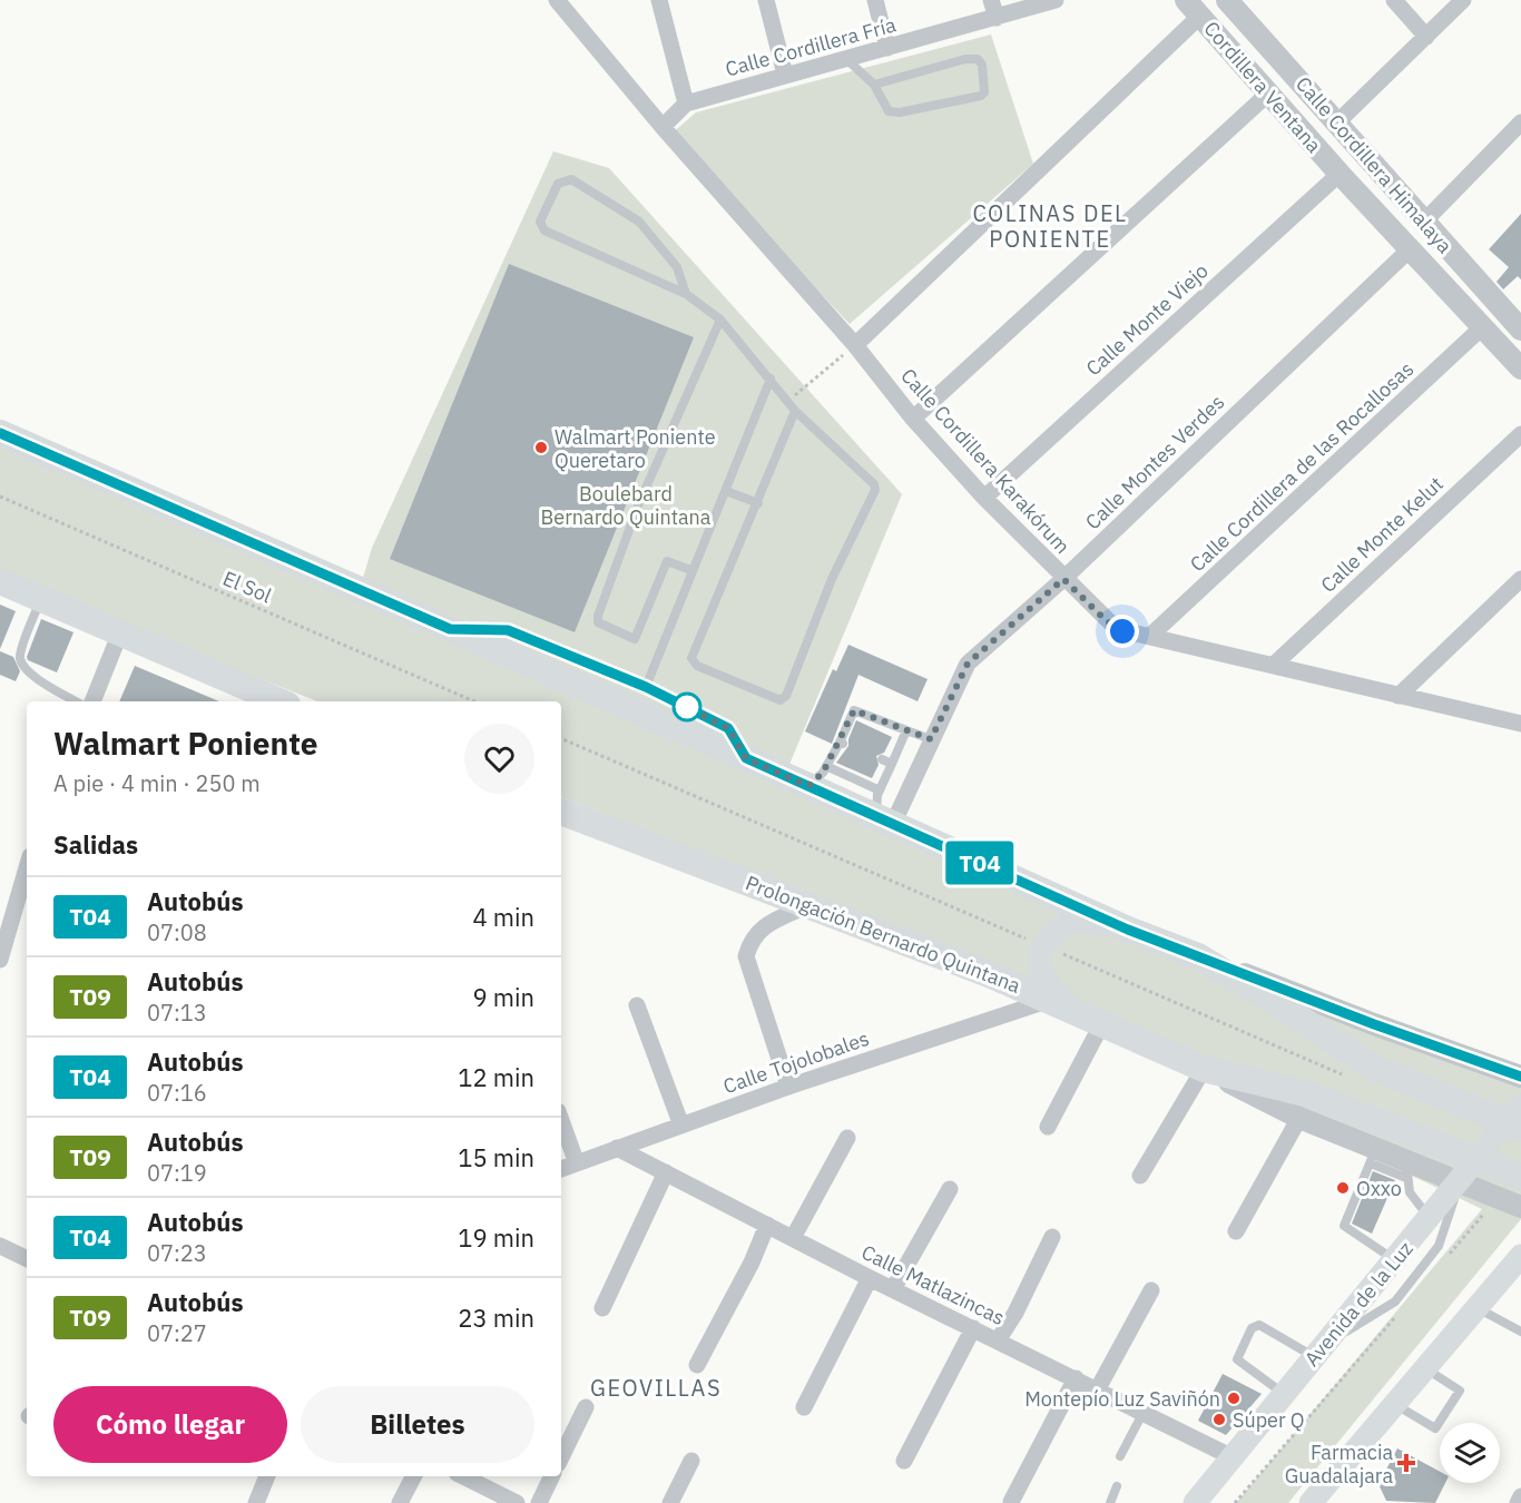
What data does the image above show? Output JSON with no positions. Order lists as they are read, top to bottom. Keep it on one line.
{"streets":{"main road":["Prolongación Bernardo Quintana","Avenida de la Luz"],"street":["Calle Cordillera Fría","Cordillera Ventana","Calle Cordillera Himalaya","Calle Monte Viejo","Calle Cordillera Karakórum","Calle Montes Verdes","Calle Cordillera de las Rocallosas","Calle Monte Kelut","Calle Tojolobales","Calle Matlazincas"],"path":["El Sol"]},"crossings":[["Cordillera Ventana","Calle Cordillera Himalaya"],["Cordillera Ventana","Calle Monte Viejo"],["Calle Cordillera Himalaya","Calle Monte Viejo"],["Calle Cordillera Himalaya","Calle Montes Verdes"],["Calle Cordillera Himalaya","Calle Cordillera de las Rocallosas"],["Calle Monte Viejo","Calle Cordillera Karakórum"],["Calle Cordillera Karakórum","Calle Montes Verdes"],["Calle Cordillera Karakórum","Calle Cordillera de las Rocallosas"],["Calle Cordillera Karakórum","Calle Monte Kelut"],["Prolongación Bernardo Quintana","Calle Tojolobales"],["Prolongación Bernardo Quintana","Avenida de la Luz"],["Calle Tojolobales","Calle Matlazincas"],["Calle Matlazincas","Avenida de la Luz"]],"districts":["COLINAS DEL PONIENTE","GEOVILLAS"],"parks":["Boulebard Bernardo Quintana"],"places":{"other":["Walmart Poniente Queretaro","Oxxo","Montepío Luz Saviñón","Súper Q"],"health":["Farmacia Guadalajara"]},"lines":["bus line T04"],"page":{"on_map":"T04","heading":[["Walmart Poniente","A pie · 4 min · 250 m"],"Salidas"],"list":[{"mark":"T04","name":"Autobús","note":"07:08","value":"4 min"},{"mark":"T09","name":"Autobús","note":"07:13","value":"9 min"},{"mark":"T04","name":"Autobús","note":"07:16","value":"12 min"},{"mark":"T09","name":"Autobús","note":"07:19","value":"15 min"},{"mark":"T04","name":"Autobús","note":"07:23","value":"19 min"},{"mark":"T09","name":"Autobús","note":"07:27","value":"23 min"}],"buttons":["Cómo llegar","Billetes"]}}
